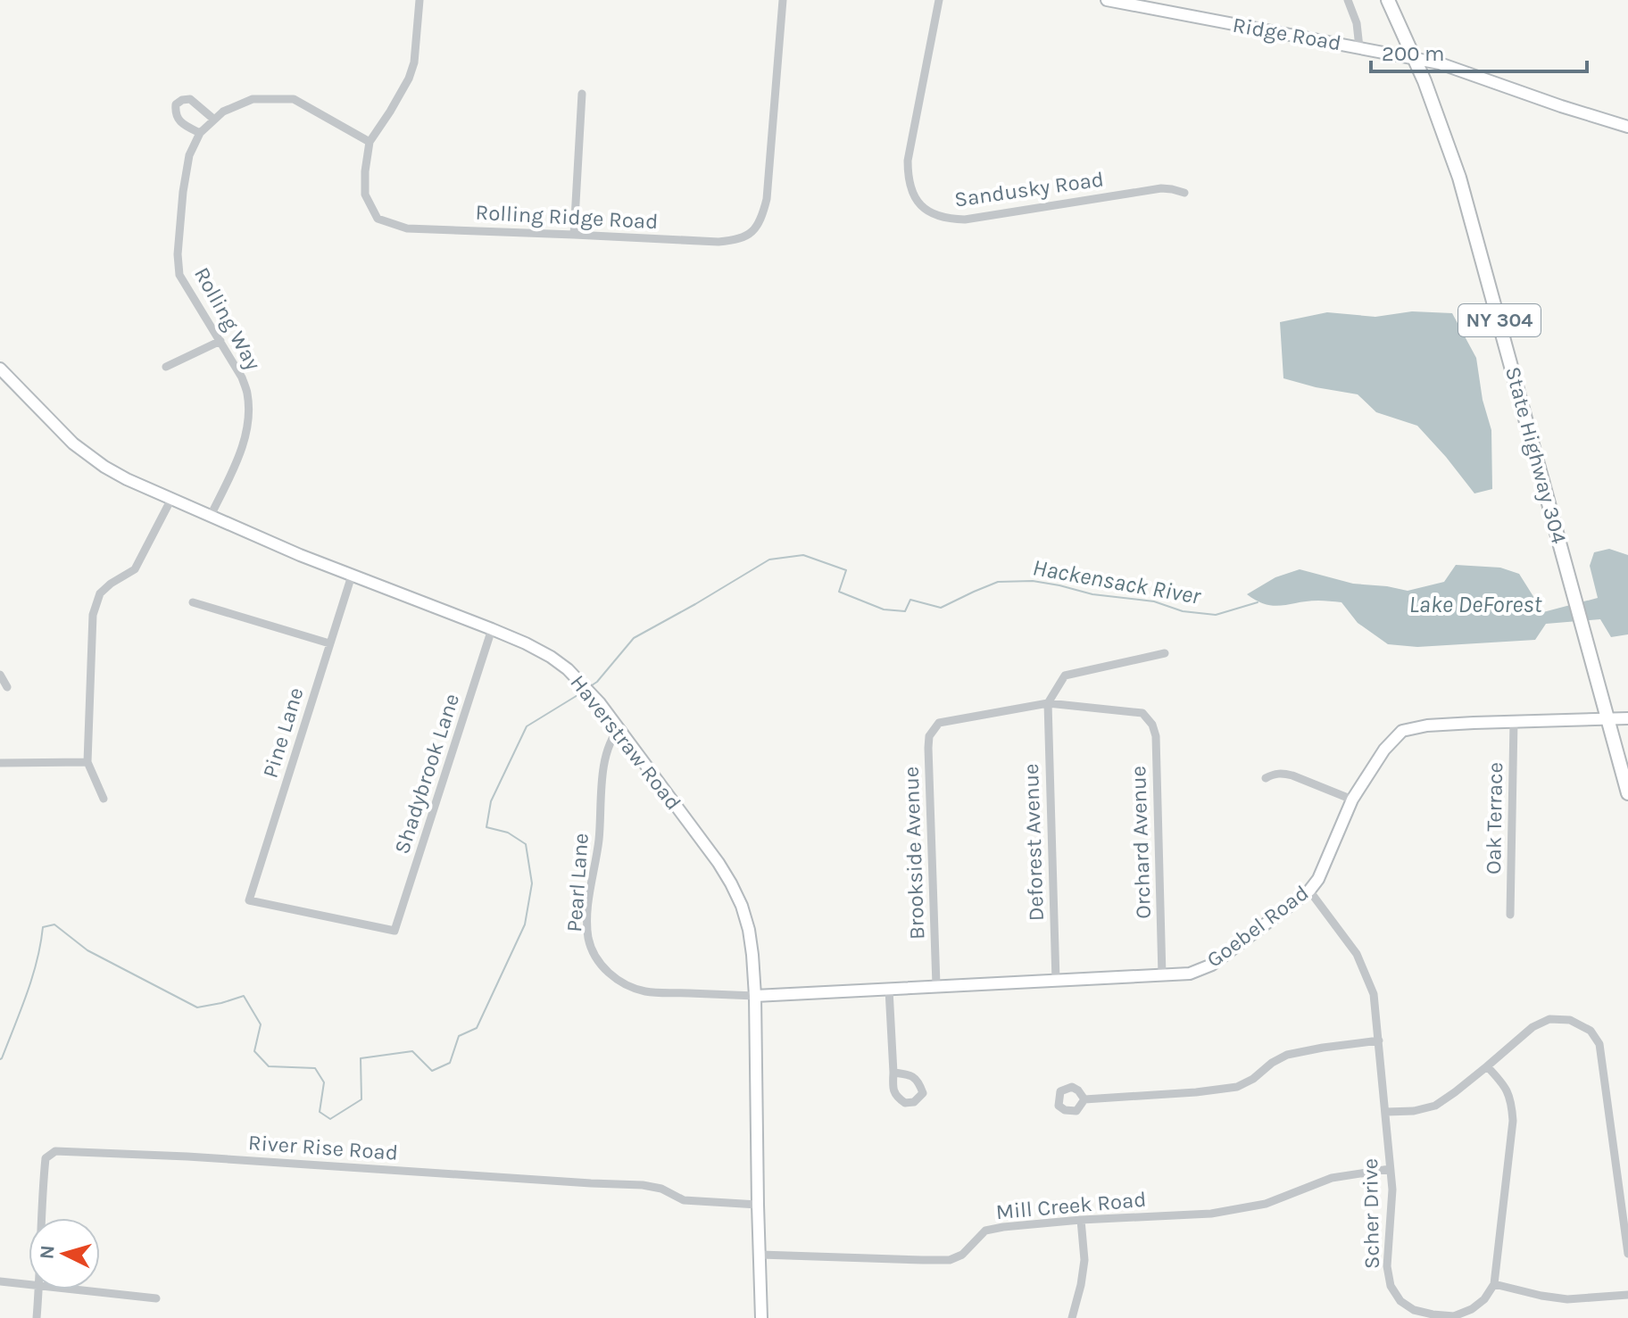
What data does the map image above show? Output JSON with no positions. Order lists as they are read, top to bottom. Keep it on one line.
{"streets":{"main road":["NY 304","State Highway 304"],"street":["Ridge Road","Sandusky Road","Rolling Ridge Road","Rolling Way","Pine Lane","Haverstraw Road","Shadybrook Lane","Oak Terrace","Deforest Avenue","Orchard Avenue","Brookside Avenue","Pearl Lane","Goebel Road","River Rise Road","Mill Creek Road","Scher Drive"]},"crossings":[["Ridge Road","State Highway 304"],["Rolling Ridge Road","Rolling Way"],["Rolling Way","Haverstraw Road"],["State Highway 304","Goebel Road"],["Pine Lane","Haverstraw Road"],["Pine Lane","Shadybrook Lane"],["Haverstraw Road","Shadybrook Lane"],["Haverstraw Road","Pearl Lane"],["Haverstraw Road","Goebel Road"],["Haverstraw Road","River Rise Road"],["Haverstraw Road","Mill Creek Road"],["Oak Terrace","Goebel Road"],["Deforest Avenue","Orchard Avenue"],["Deforest Avenue","Brookside Avenue"],["Deforest Avenue","Goebel Road"],["Orchard Avenue","Brookside Avenue"],["Orchard Avenue","Goebel Road"],["Brookside Avenue","Goebel Road"],["Pearl Lane","Goebel Road"],["Goebel Road","Scher Drive"],["Mill Creek Road","Scher Drive"]],"water":["Hackensack River","Lake DeForest"],"scale_bar":"200 m","north":"left"}
